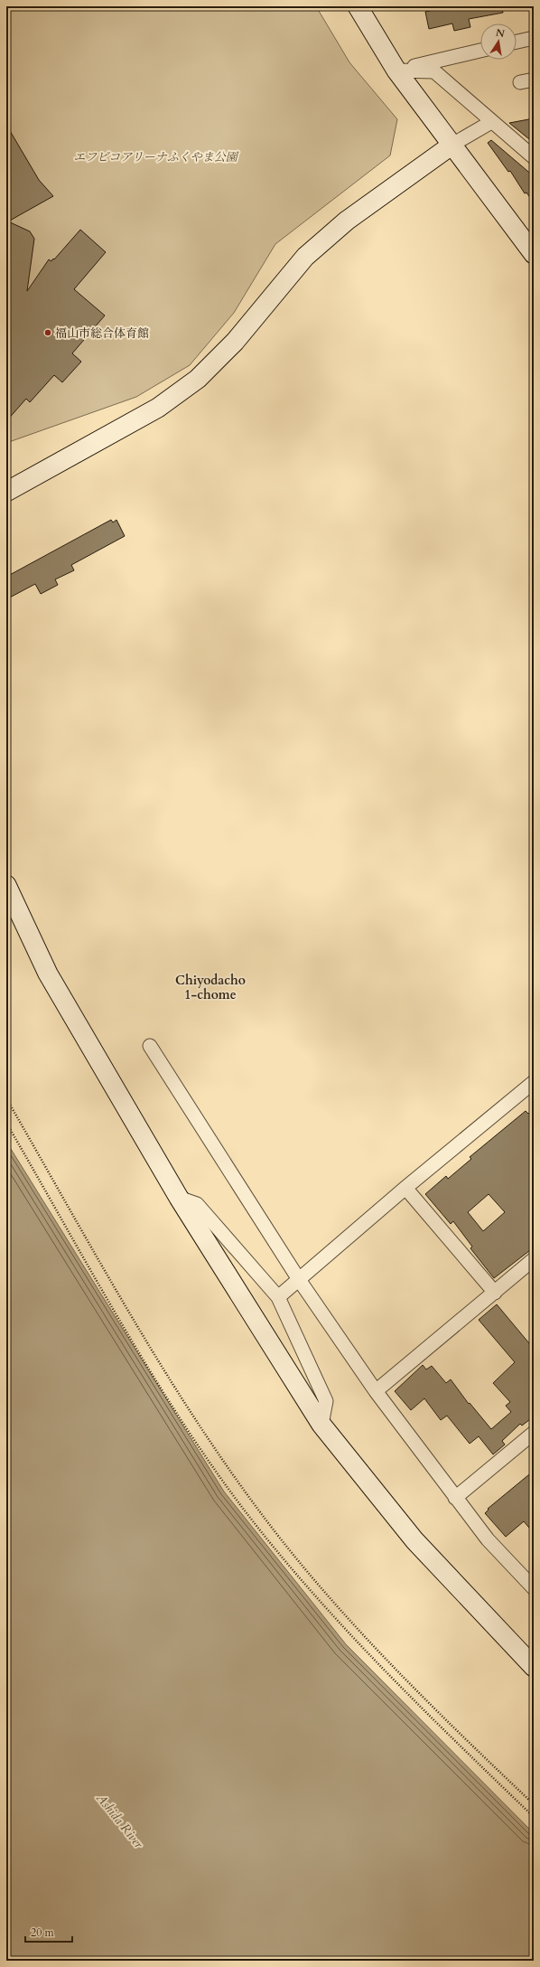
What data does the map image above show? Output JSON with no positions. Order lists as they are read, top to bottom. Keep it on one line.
{"districts":["Chiyodacho 1-chome"],"water":["Ashida River"],"parks":["エフピコアリーナふくやま公園"],"places":["福山市総合体育館"],"scale_bar":"20 m","north":"top"}
